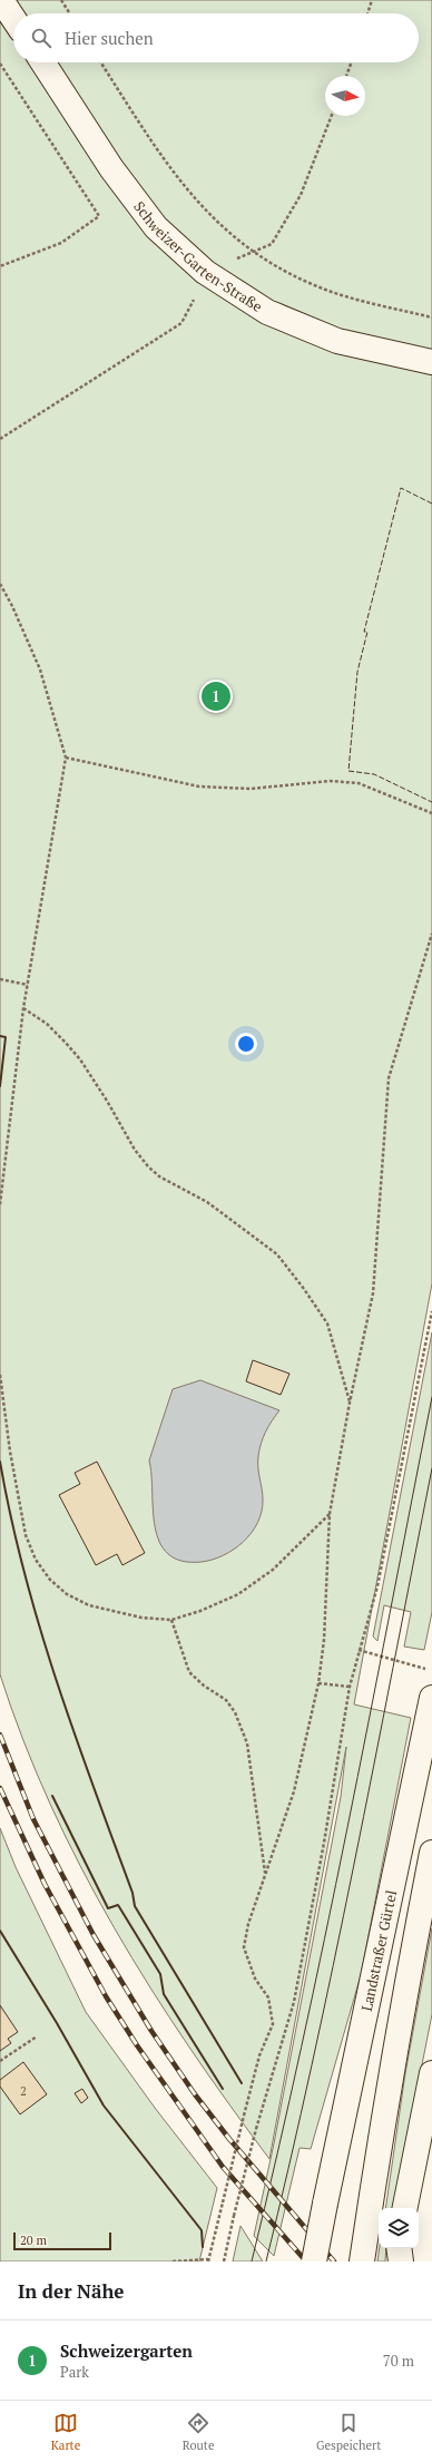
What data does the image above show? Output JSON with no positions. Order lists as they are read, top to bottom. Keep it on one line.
{"streets":{"main road":["Schweizer-Garten-Straße","Landstraßer Gürtel"]},"house_numbers":["2"],"scale_bar":"20 m","north":"right","page":{"search":"Hier suchen","pins":"1","scale":"20 m","heading":"In der Nähe","list":[{"mark":"1","name":"Schweizergarten","note":"Park","value":"70 m"}],"nav":["Karte","Route","Gespeichert"]}}
